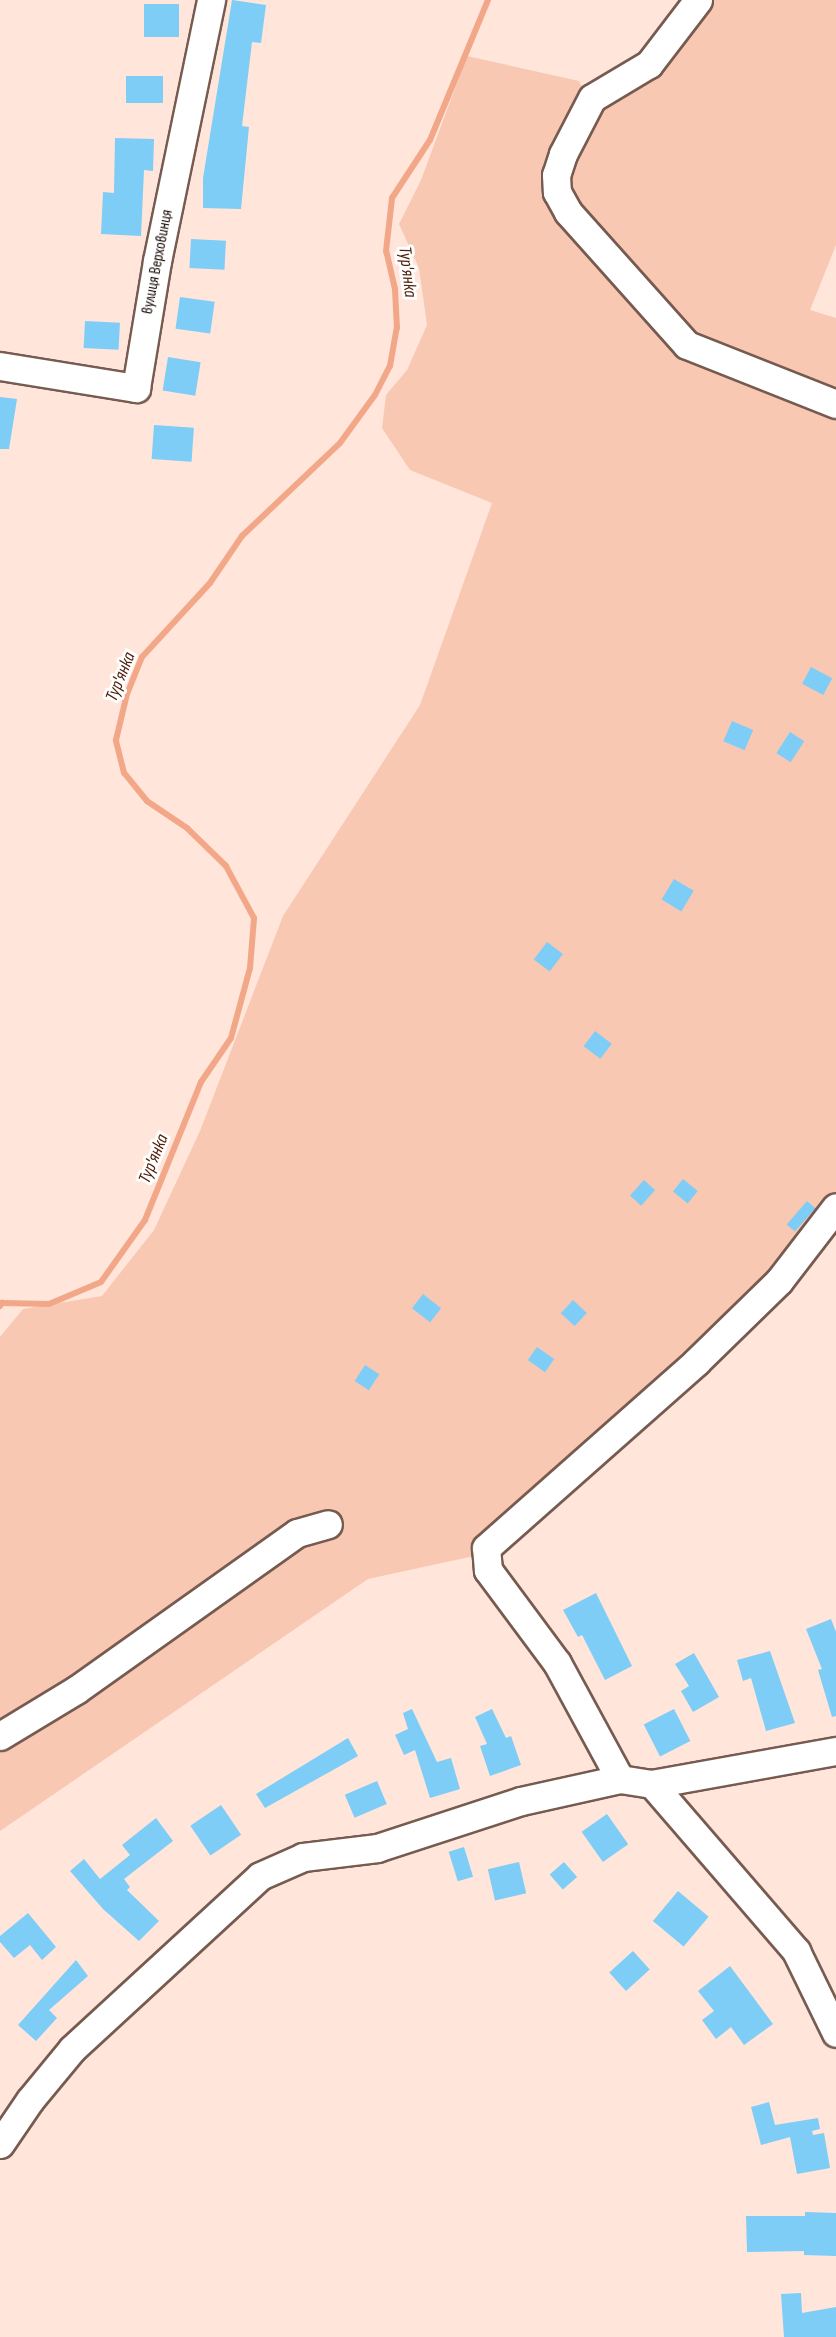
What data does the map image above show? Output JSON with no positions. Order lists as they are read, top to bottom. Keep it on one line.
{"streets":{"street":["вулиця Верховинця"]},"water":["Тур'янка"]}
